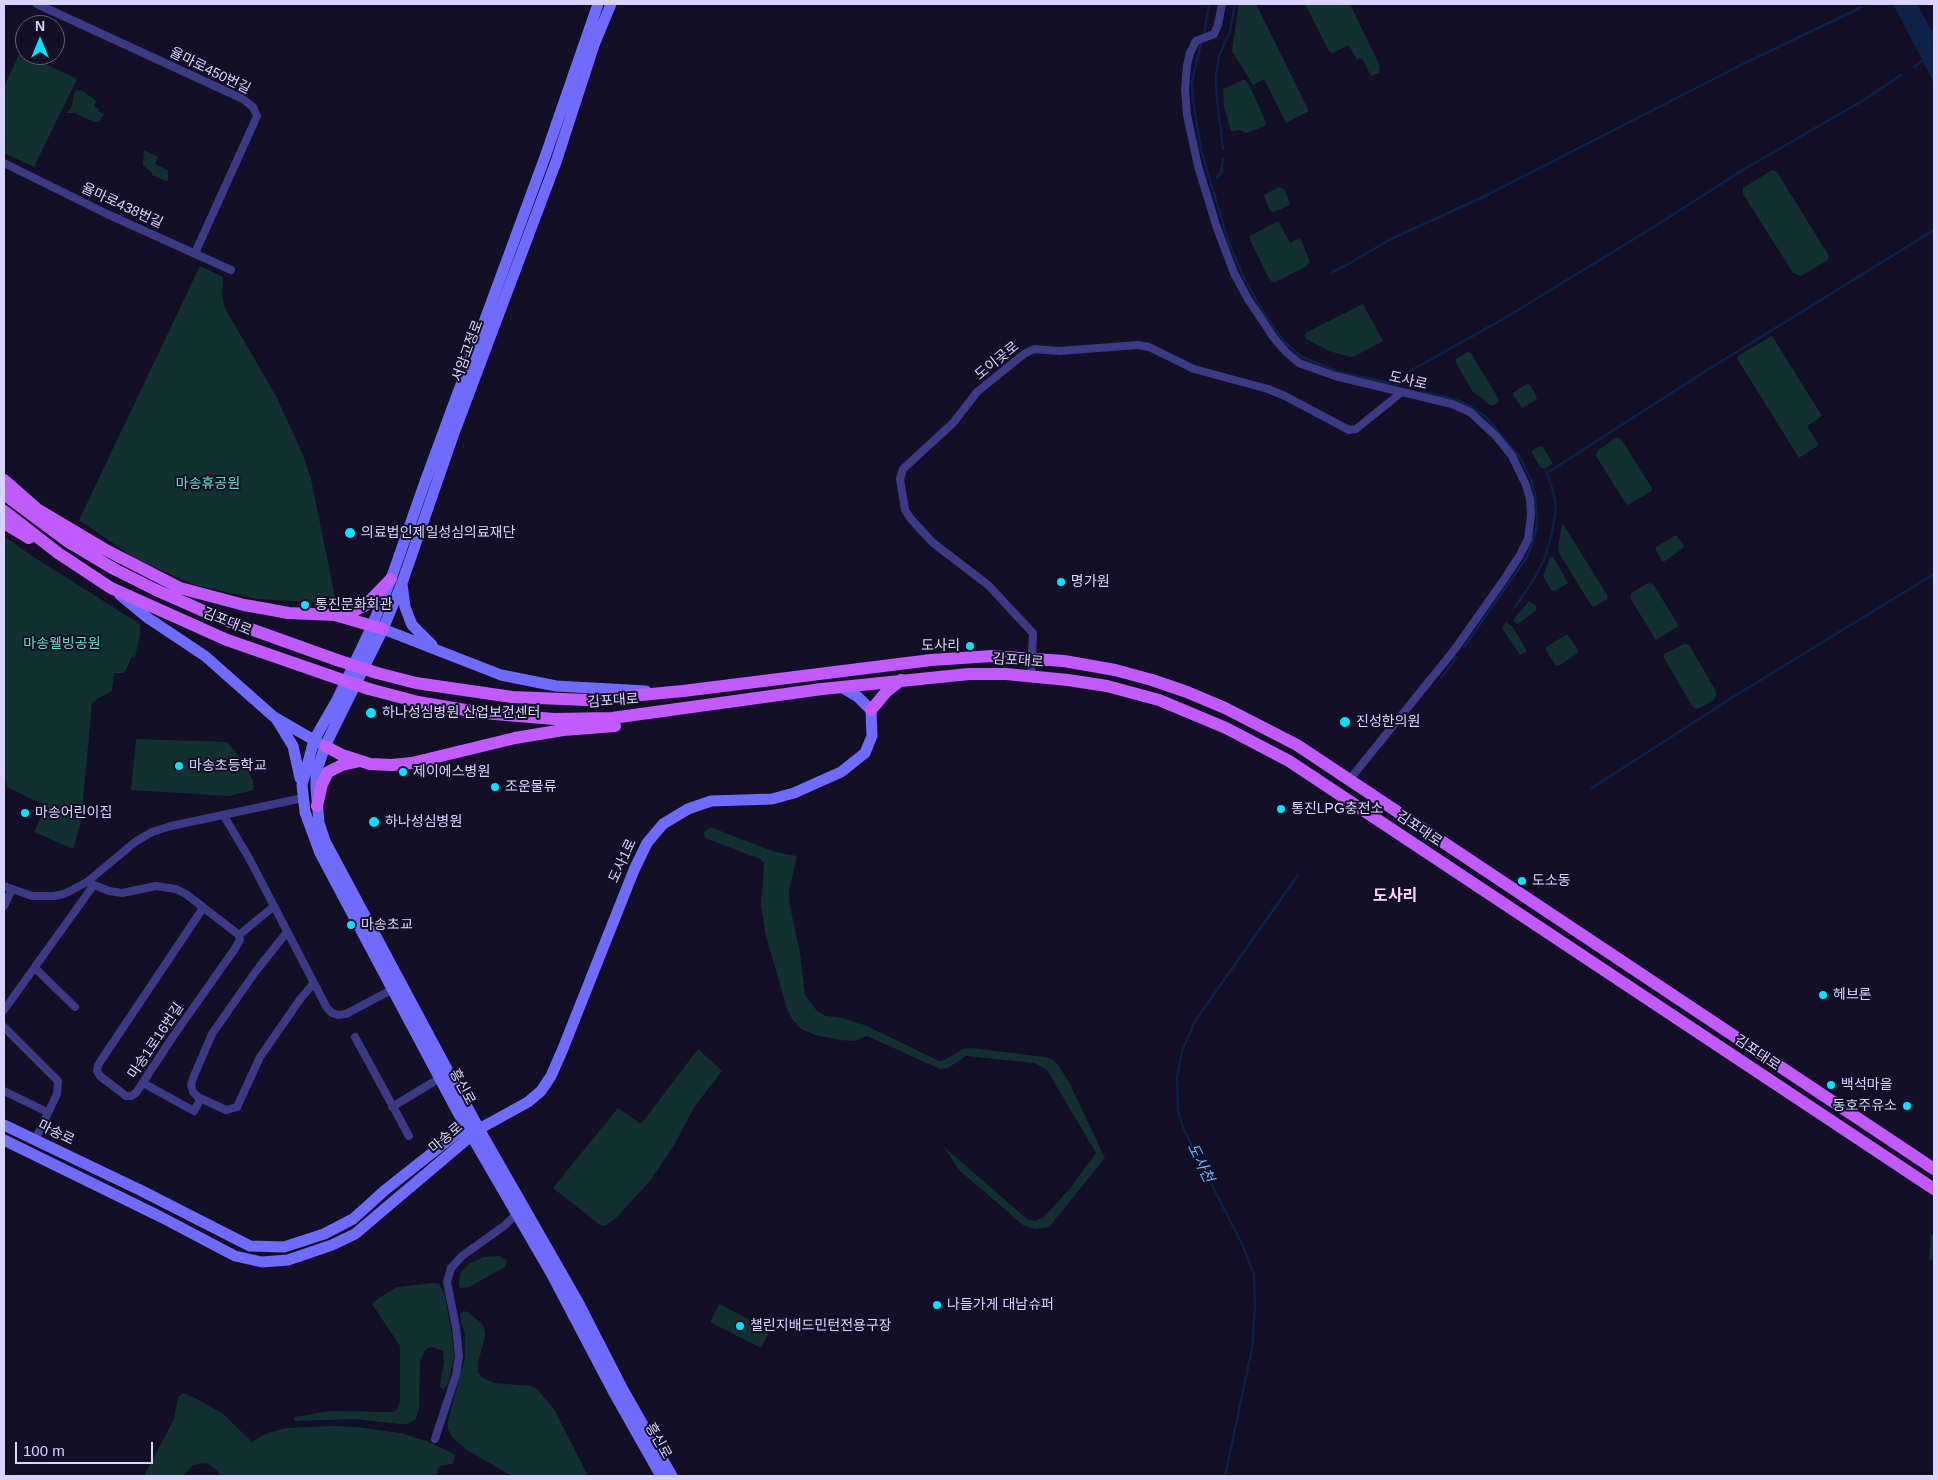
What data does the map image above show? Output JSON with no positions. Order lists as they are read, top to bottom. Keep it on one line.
{"streets":{"main road":["서암고정로","김포대로","도사1로","흥신로","마송로"],"street":["율마로450번길","율마로438번길","도이곶로","도사로","마송1로16번길"]},"crossings":[["율마로450번길","율마로438번길"],["서암고정로","흥신로"],["도이곶로","도사로"],["도이곶로","김포대로"],["도사로","김포대로"],["도사1로","흥신로"],["도사1로","마송로"],["흥신로","마송로"]],"districts":["도사리"],"water":["도사천"],"parks":["마송휴공원","마송웰빙공원"],"places":["의료법인제일성심의료재단","명가원","통진문화회관","도사리","하나성심병원 산업보건센터","진성한의원","마송초등학교","제이에스병원","조운물류","통진LPG충전소","마송어린이집","하나성심병원","도소동","마송초교","헤브론","백석마을","동호주유소","나들가게 대남슈퍼","챌린지배드민턴전용구장"],"scale_bar":"100 m","north":"top"}
